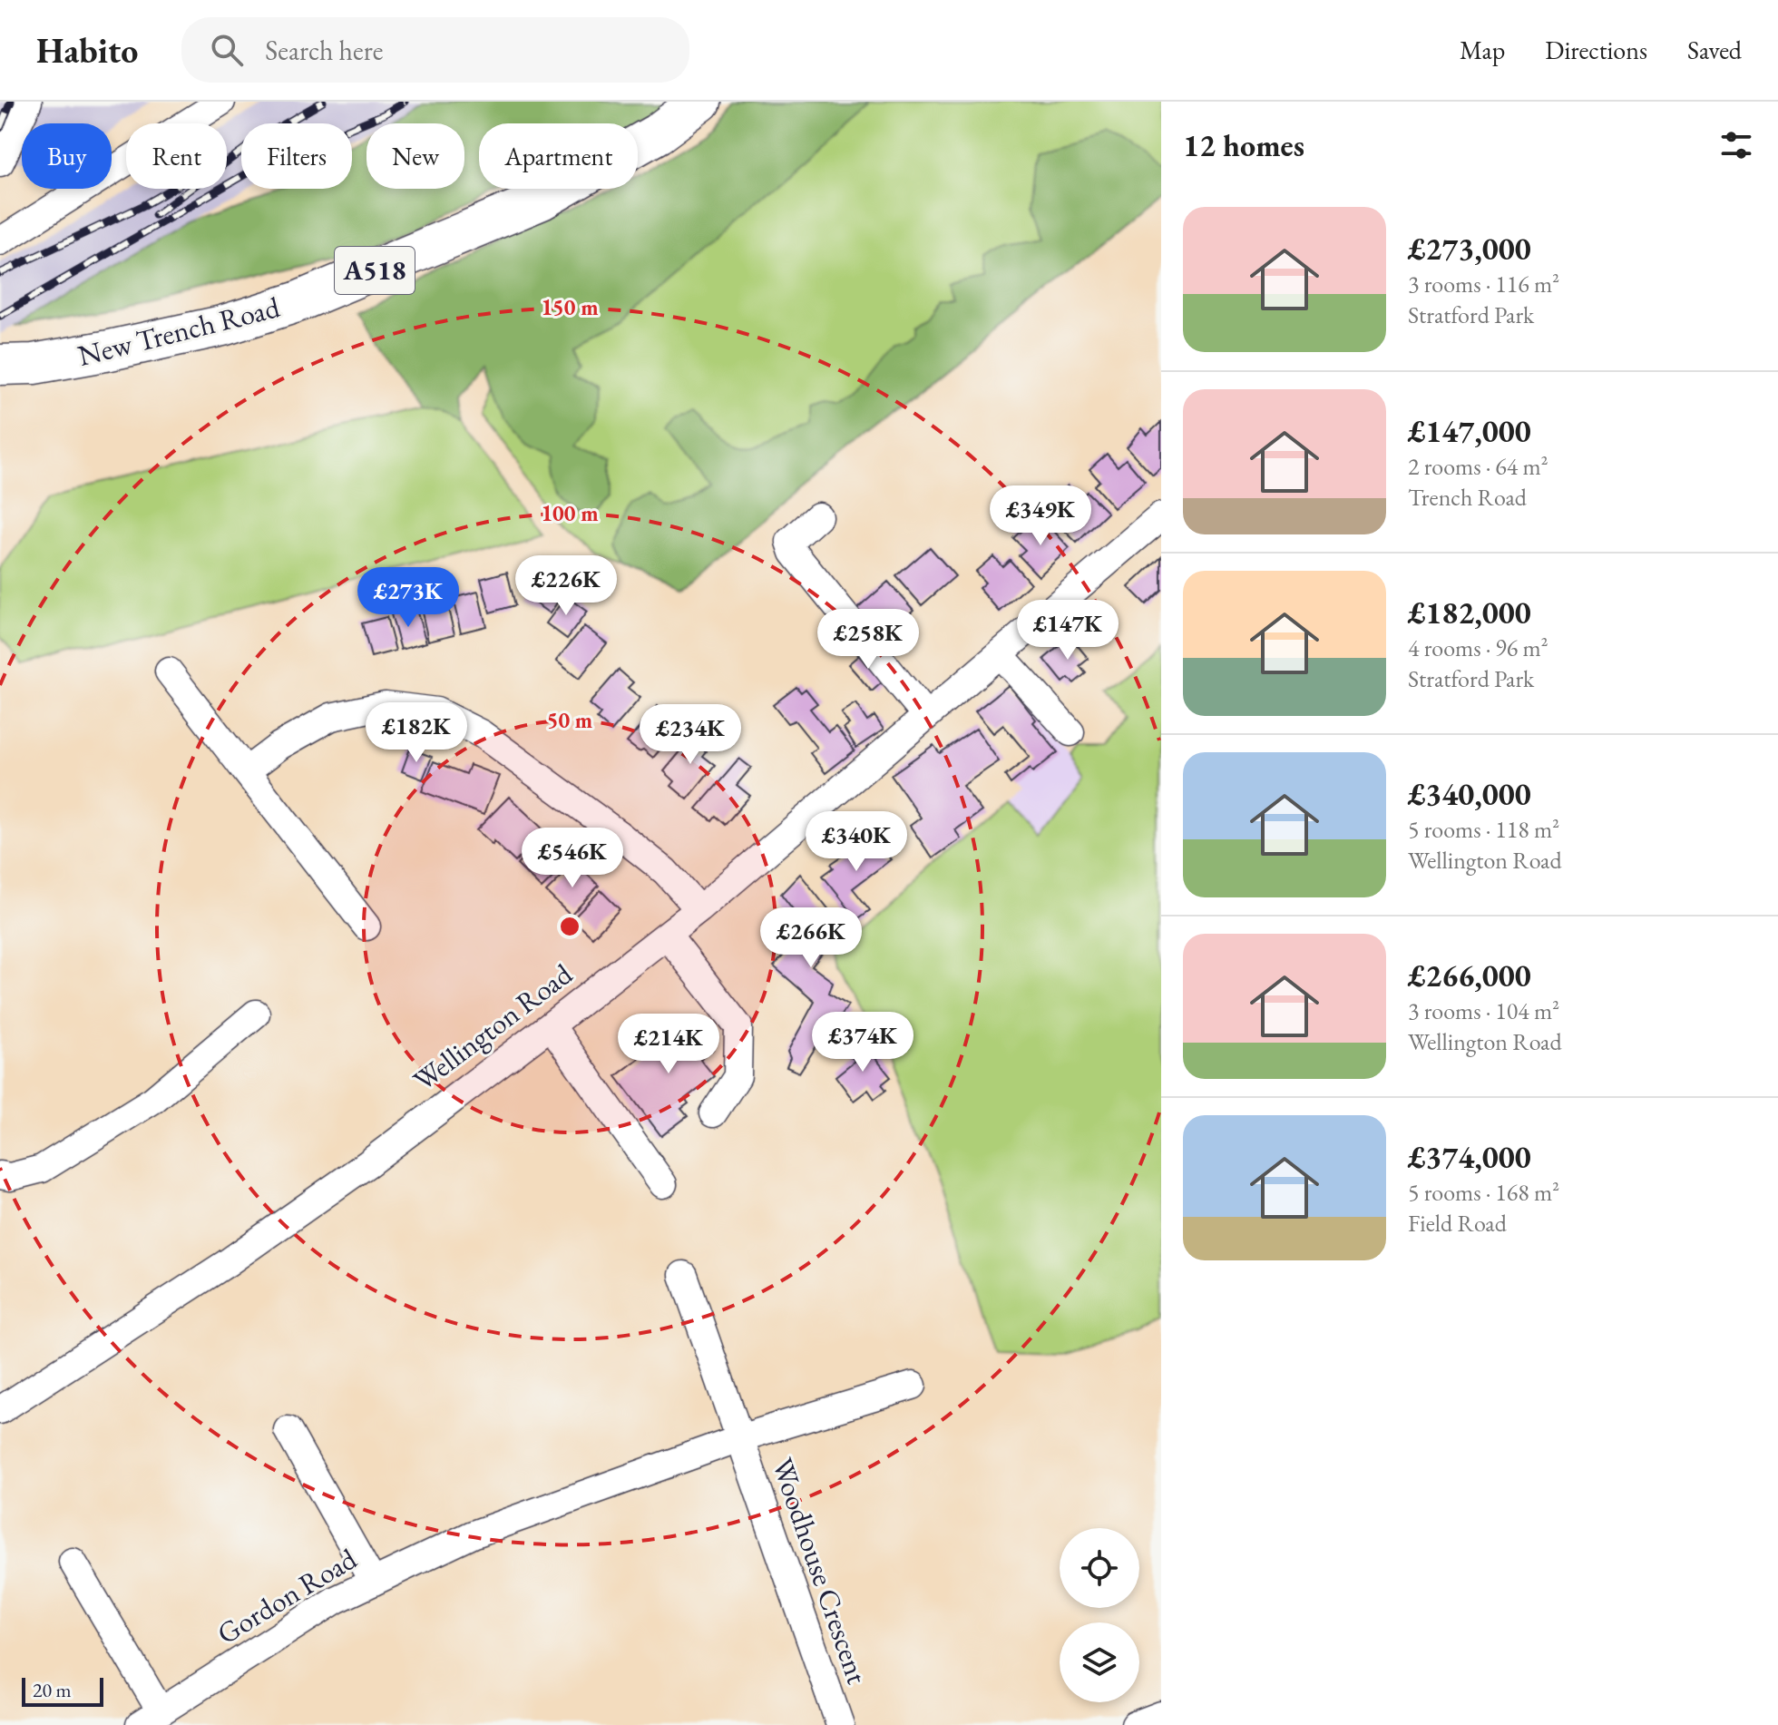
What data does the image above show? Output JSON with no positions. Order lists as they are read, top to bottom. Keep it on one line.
{"streets":{"highway":["A518","New Trench Road"],"street":["Wellington Road","Woodhouse Crescent","Gordon Road"]},"crossings":[["Woodhouse Crescent","Gordon Road"]],"scale_bar":"20 m","page":{"header":"Habito","search":"Search here","nav":["Map","Directions","Saved"],"heading":"12 homes","chip":["Buy","Rent","Filters","New","Apartment"],"list":[{"name":"£273,000","note":"3 rooms · 116 m² · Stratford Park"},{"name":"£147,000","note":"2 rooms · 64 m² · Trench Road"},{"name":"£182,000","note":"4 rooms · 96 m² · Stratford Park"},{"name":"£340,000","note":"5 rooms · 118 m² · Wellington Road"},{"name":"£266,000","note":"3 rooms · 104 m² · Wellington Road"},{"name":"£374,000","note":"5 rooms · 168 m² · Field Road"}],"price":["£349K","£226K","£273K","£147K","£258K","£182K","£234K","£340K","£546K","£266K","£374K","£214K"],"scale":"20 m"},"rings":["150 m","100 m","50 m"]}
